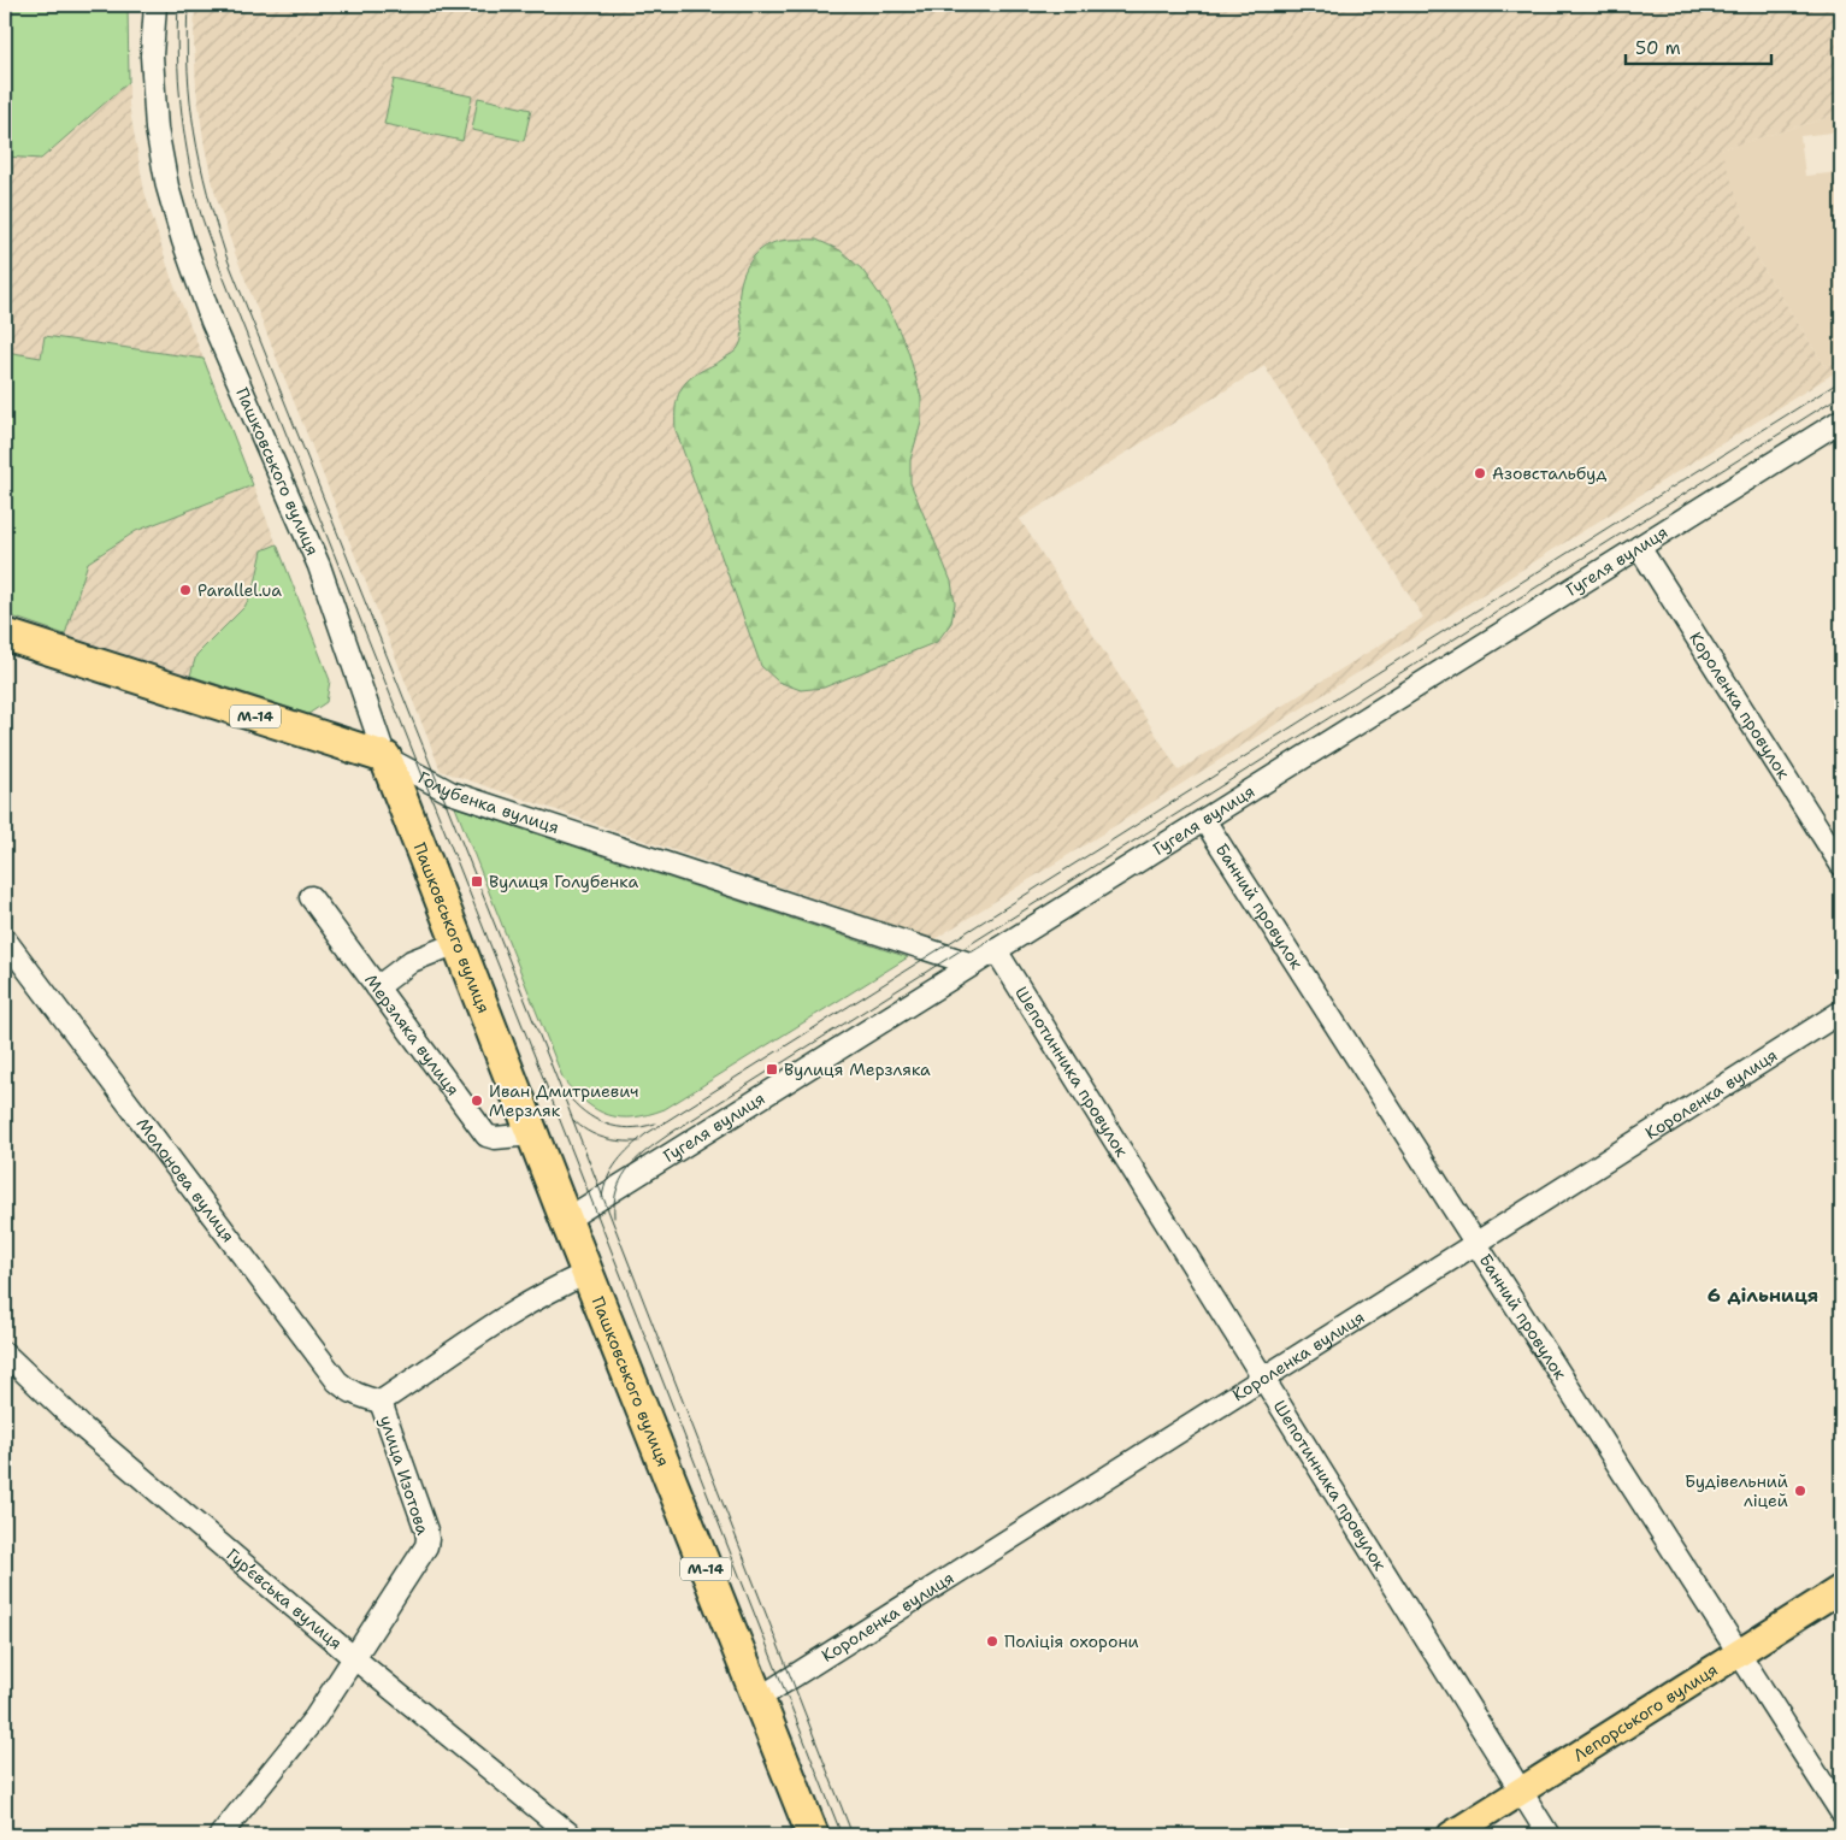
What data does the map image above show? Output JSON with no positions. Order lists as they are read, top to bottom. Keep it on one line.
{"streets":{"highway":["Пашковського вулиця","М-14","Голубенка вулиця"],"main road":["Лепорського вулиця"],"street":["Гугеля вулиця","Короленка провулок","Банний провулок","Мерзляка вулиця","Шепотинника провулок","Короленка вулиця","Молонова вулиця","улица Изотова","Гур’євська вулиця"]},"crossings":[["Пашковського вулиця","Гугеля вулиця"],["Пашковського вулиця","Голубенка вулиця"],["Пашковського вулиця","Мерзляка вулиця"],["Пашковського вулиця","Короленка вулиця"],["Пашковського вулиця","улица Изотова"],["Гугеля вулиця","Короленка провулок"],["Гугеля вулиця","Голубенка вулиця"],["Гугеля вулиця","Банний провулок"],["Гугеля вулиця","Шепотинника провулок"],["Банний провулок","Короленка вулиця"],["Банний провулок","Лепорського вулиця"],["Шепотинника провулок","Короленка вулиця"],["Шепотинника провулок","Лепорського вулиця"],["Молонова вулиця","улица Изотова"],["улица Изотова","Гур’євська вулиця"]],"districts":["6 дільниця"],"places":{"other":["Азовстальбуд","Parallel.ua","Иван Дмитриевич Мерзляк","Будівельний ліцей","Поліція охорони"],"transit":["Вулиця Голубенка","Вулиця Мерзляка"]},"scale_bar":"50 m"}
